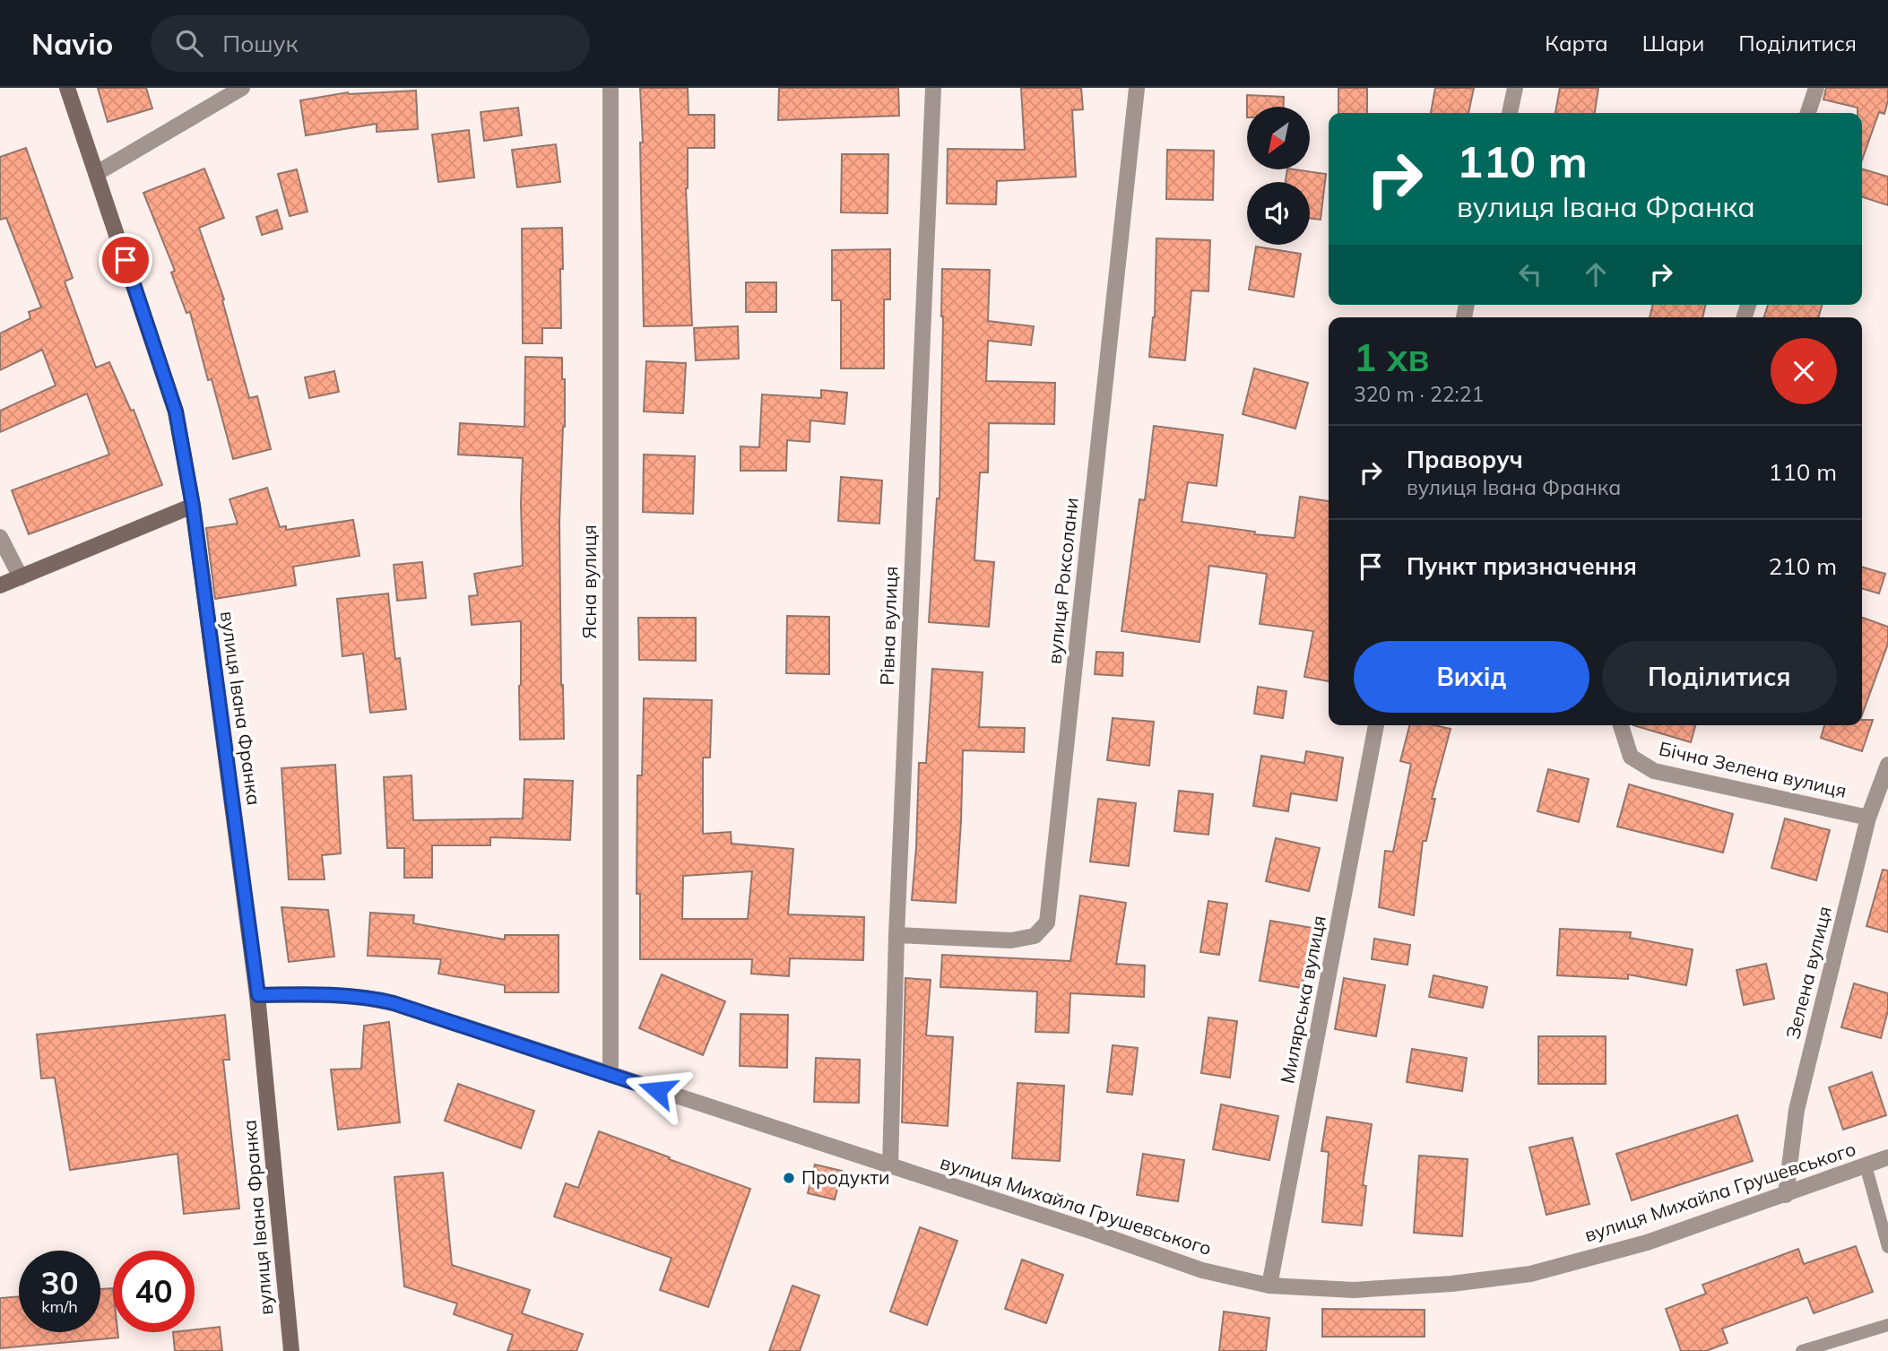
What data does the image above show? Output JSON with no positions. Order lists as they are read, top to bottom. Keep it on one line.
{"streets":{"main road":["вулиця Івана Франка"],"street":["вулиця Роксолани","Ясна вулиця","Рівна вулиця","Бічна Зелена вулиця","Зелена вулиця","Милярська вулиця","вулиця Михайла Грушевського"]},"crossings":[["вулиця Роксолани","Рівна вулиця"],["Ясна вулиця","вулиця Михайла Грушевського"],["Рівна вулиця","вулиця Михайла Грушевського"],["вулиця Івана Франка","вулиця Михайла Грушевського"],["Бічна Зелена вулиця","Зелена вулиця"],["Зелена вулиця","вулиця Михайла Грушевського"],["Милярська вулиця","вулиця Михайла Грушевського"]],"places":["Продукти"],"north":"bottom left","page":{"header":"Navio","search":"Пошук","nav":["Карта","Шари","Поділитися"],"turn":["110 m","вулиця Івана Франка"],"heading":["1 хв","320 m · 22:21"],"list":[{"name":"Праворуч","note":"вулиця Івана Франка","value":"110 m"},{"name":"Пункт призначення","value":"210 m"}],"buttons":["Вихід","Поділитися"],"speed":"30 km/h","limit":"40"}}
